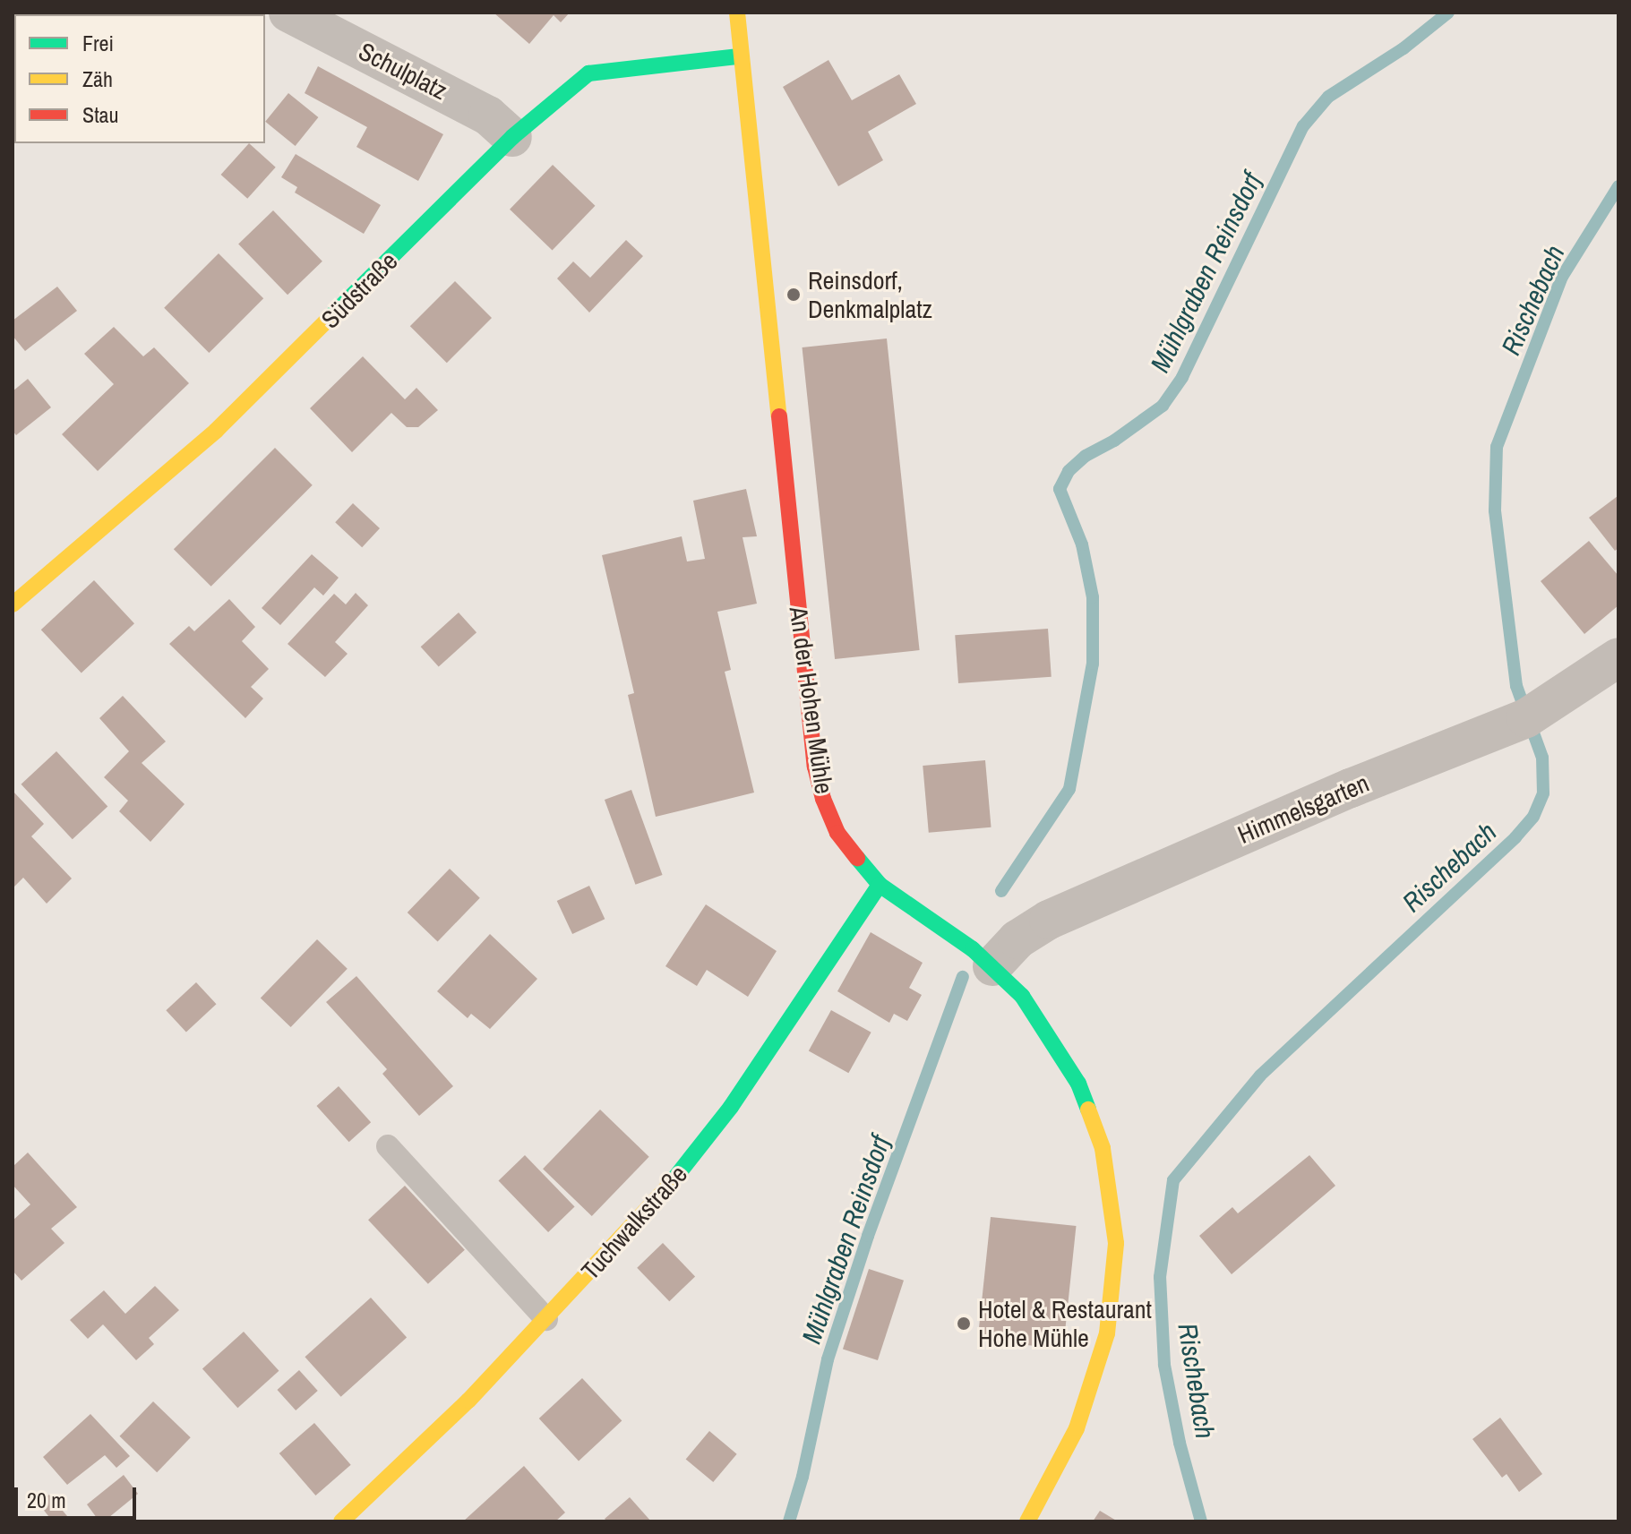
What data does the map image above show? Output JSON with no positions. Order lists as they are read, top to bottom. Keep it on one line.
{"streets":{"street":["Schulplatz","Südstraße","An der Hohen Mühle","Himmelsgarten","Tuchwalkstraße"]},"crossings":[["Schulplatz","Südstraße"],["Südstraße","An der Hohen Mühle"],["An der Hohen Mühle","Himmelsgarten"],["An der Hohen Mühle","Tuchwalkstraße"]],"water":["Mühlgraben Reinsdorf","Rischebach"],"places":["Reinsdorf, Denkmalplatz","Hotel & Restaurant Hohe Mühle"],"legend":["Frei","Zäh","Stau"],"scale_bar":"20 m"}
